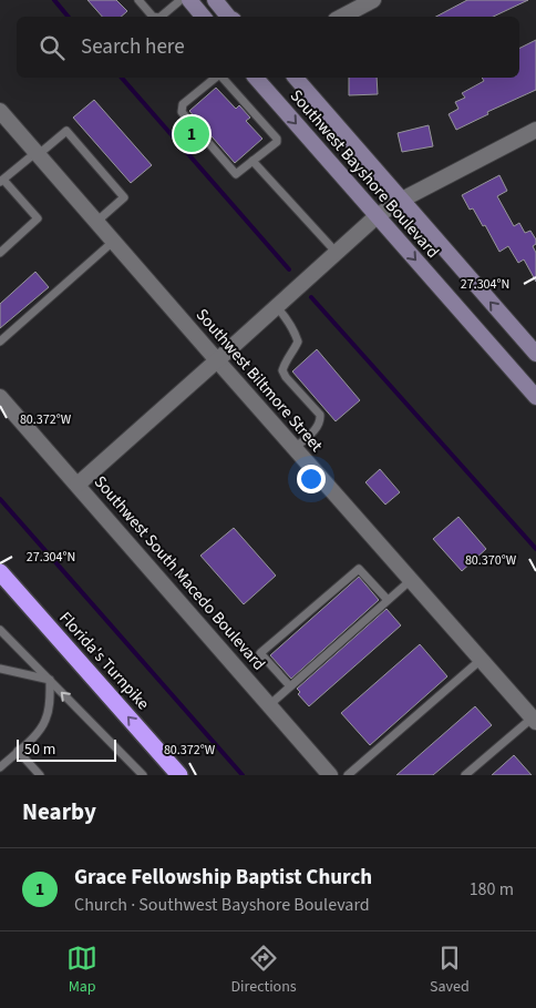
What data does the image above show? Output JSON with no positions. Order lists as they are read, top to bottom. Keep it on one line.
{"streets":{"highway":["Florida's Turnpike"],"main road":["Southwest Bayshore Boulevard"],"street":["Southwest Biltmore Street","Southwest South Macedo Boulevard"]},"one_way":["Florida's Turnpike"],"scale_bar":"50 m","page":{"search":"Search here","pins":"1","scale":"50 m","heading":"Nearby","list":[{"mark":"1","name":"Grace Fellowship Baptist Church","note":"Church · Southwest Bayshore Boulevard","value":"180 m"}],"nav":["Map","Directions","Saved"]},"coordinates":["27.304°N","80.372°W","80.370°W"]}
